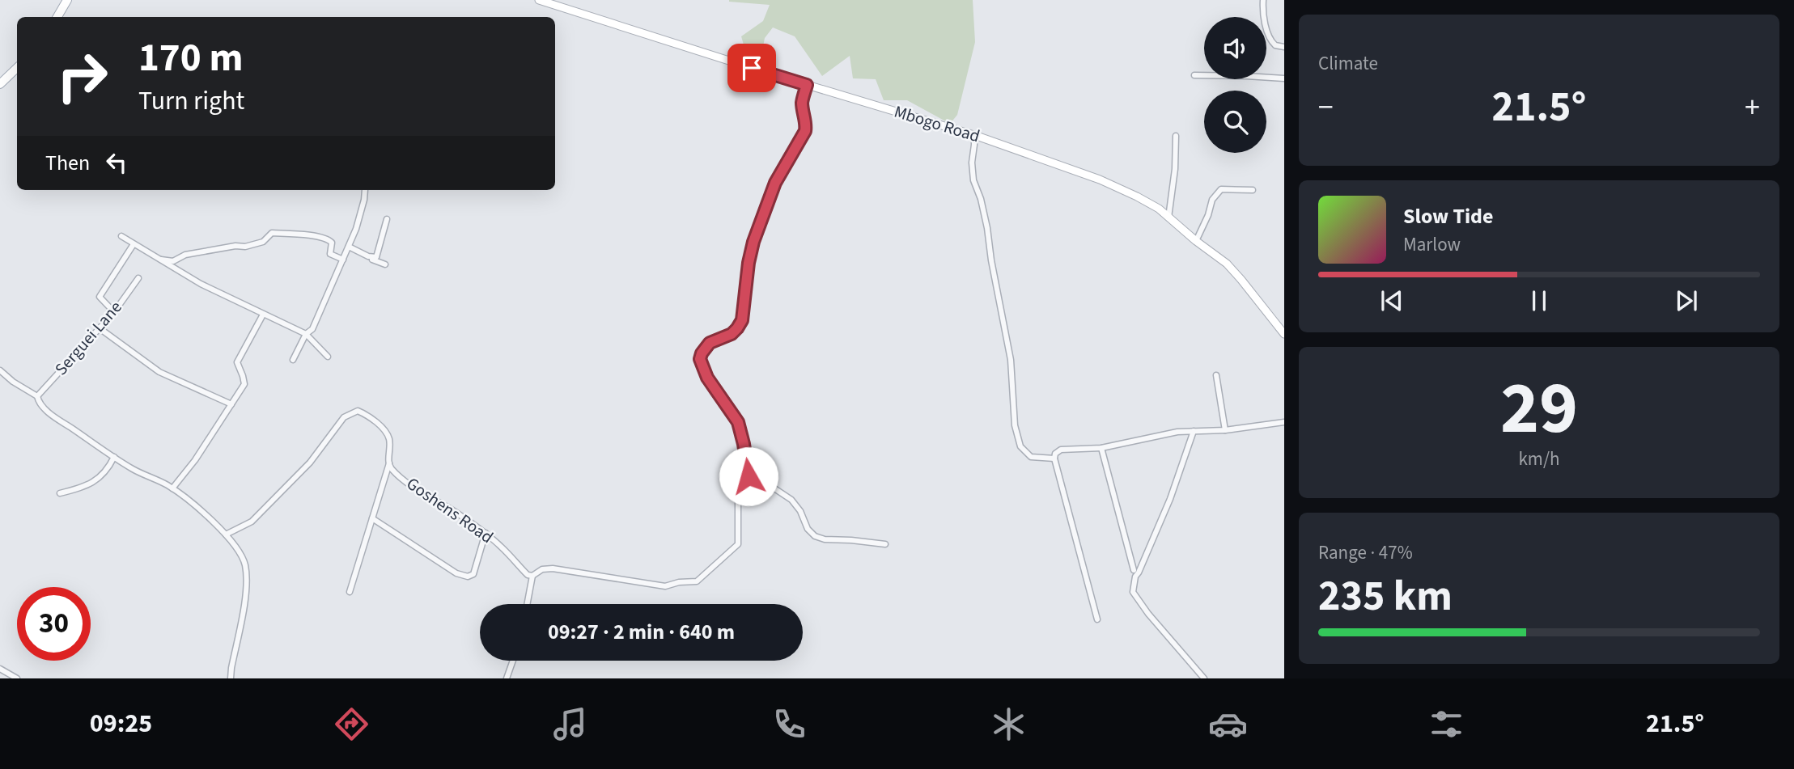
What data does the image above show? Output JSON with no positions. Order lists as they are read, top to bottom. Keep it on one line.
{"streets":{"main road":["Mbogo Road"],"street":["Serguei Lane","Goshens Road"]},"page":{"tile":["Climate",["29","km/h"],["Range · 47%","235 km"]],"turn":["170 m","Turn right"],"heat":["−","21.5°","+"],"then":"Then","song":["Slow Tide","Marlow"],"limit":"30","trip":"09:27 · 2 min · 640 m","tabs":["09:25","21.5°"]}}
